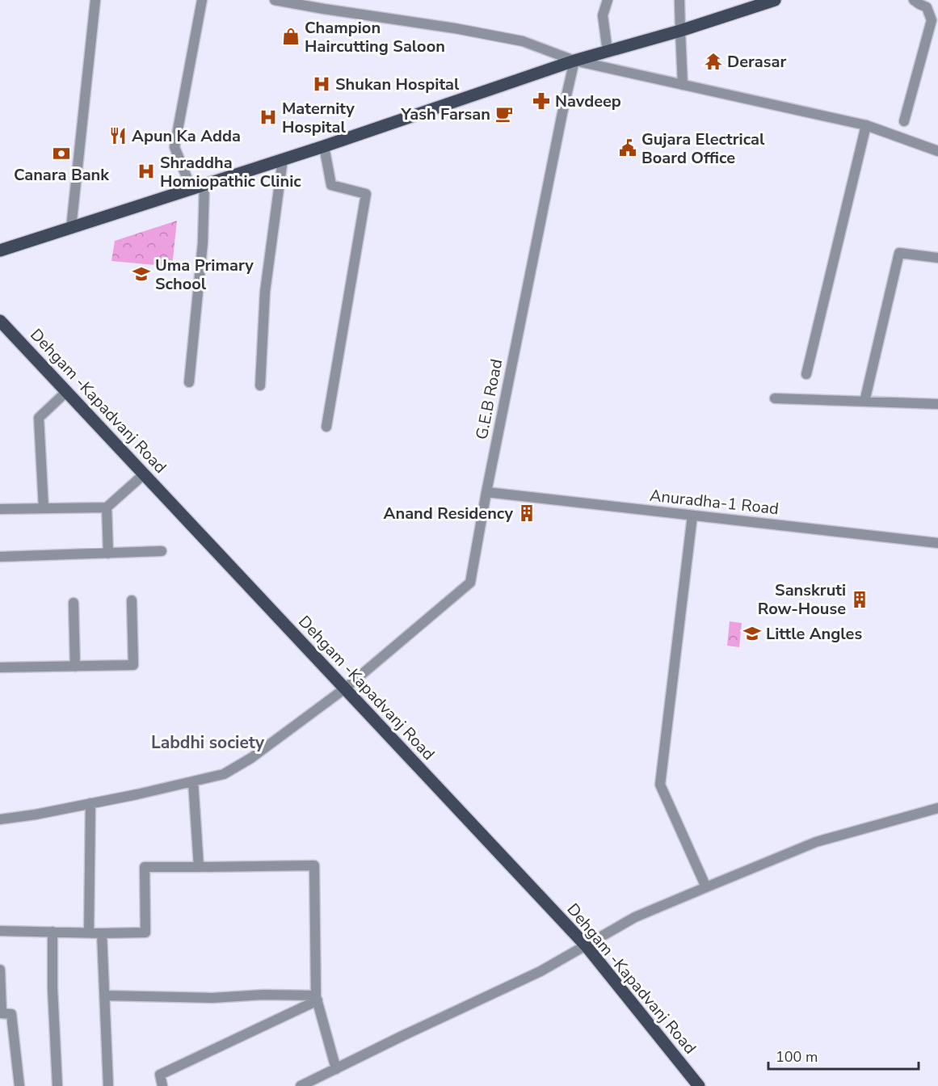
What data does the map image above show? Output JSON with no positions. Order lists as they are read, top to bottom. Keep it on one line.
{"streets":{"main road":["Dehgam -Kapadvanj Road"],"street":["G.E.B Road","Anuradha-1 Road"]},"crossings":[["G.E.B Road","Dehgam -Kapadvanj Road"],["G.E.B Road","Anuradha-1 Road"]],"districts":["Labdhi society"],"places":{"shop":["Champion Haircutting Saloon"],"temple":["Derasar"],"hospital":["Shukan Hospital","Maternity Hospital","Shraddha Homiopathic Clinic"],"pharmacy":["Navdeep"],"cafe":["Yash Farsan"],"restaurant":["Apun Ka Adda"],"public building":["Gujara Electrical Board Office"],"bank":["Canara Bank"],"school or university":["Uma Primary School","Little Angles"],"building":["Anand Residency","Sanskruti Row-House"]},"scale_bar":"100 m"}
